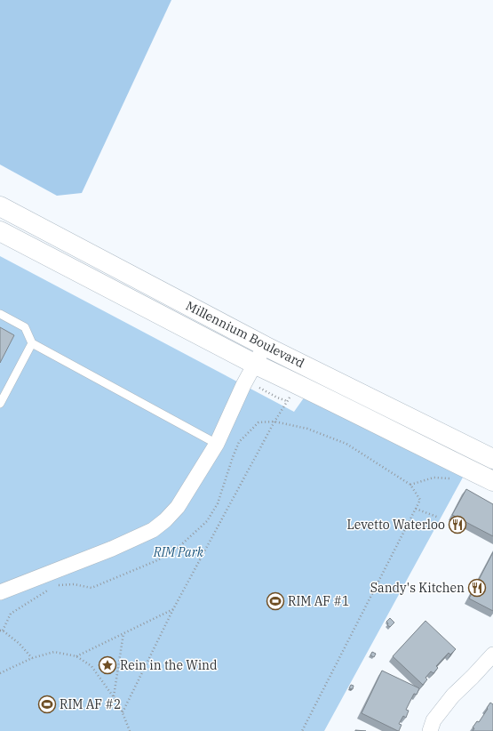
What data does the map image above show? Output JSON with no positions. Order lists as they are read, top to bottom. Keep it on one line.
{"streets":{"street":["Millennium Boulevard"]},"parks":["RIM Park"],"places":{"restaurant":["Levetto Waterloo","Sandy's Kitchen"],"sports":["RIM AF #1","RIM AF #2"],"place":["Rein in the Wind"]}}
